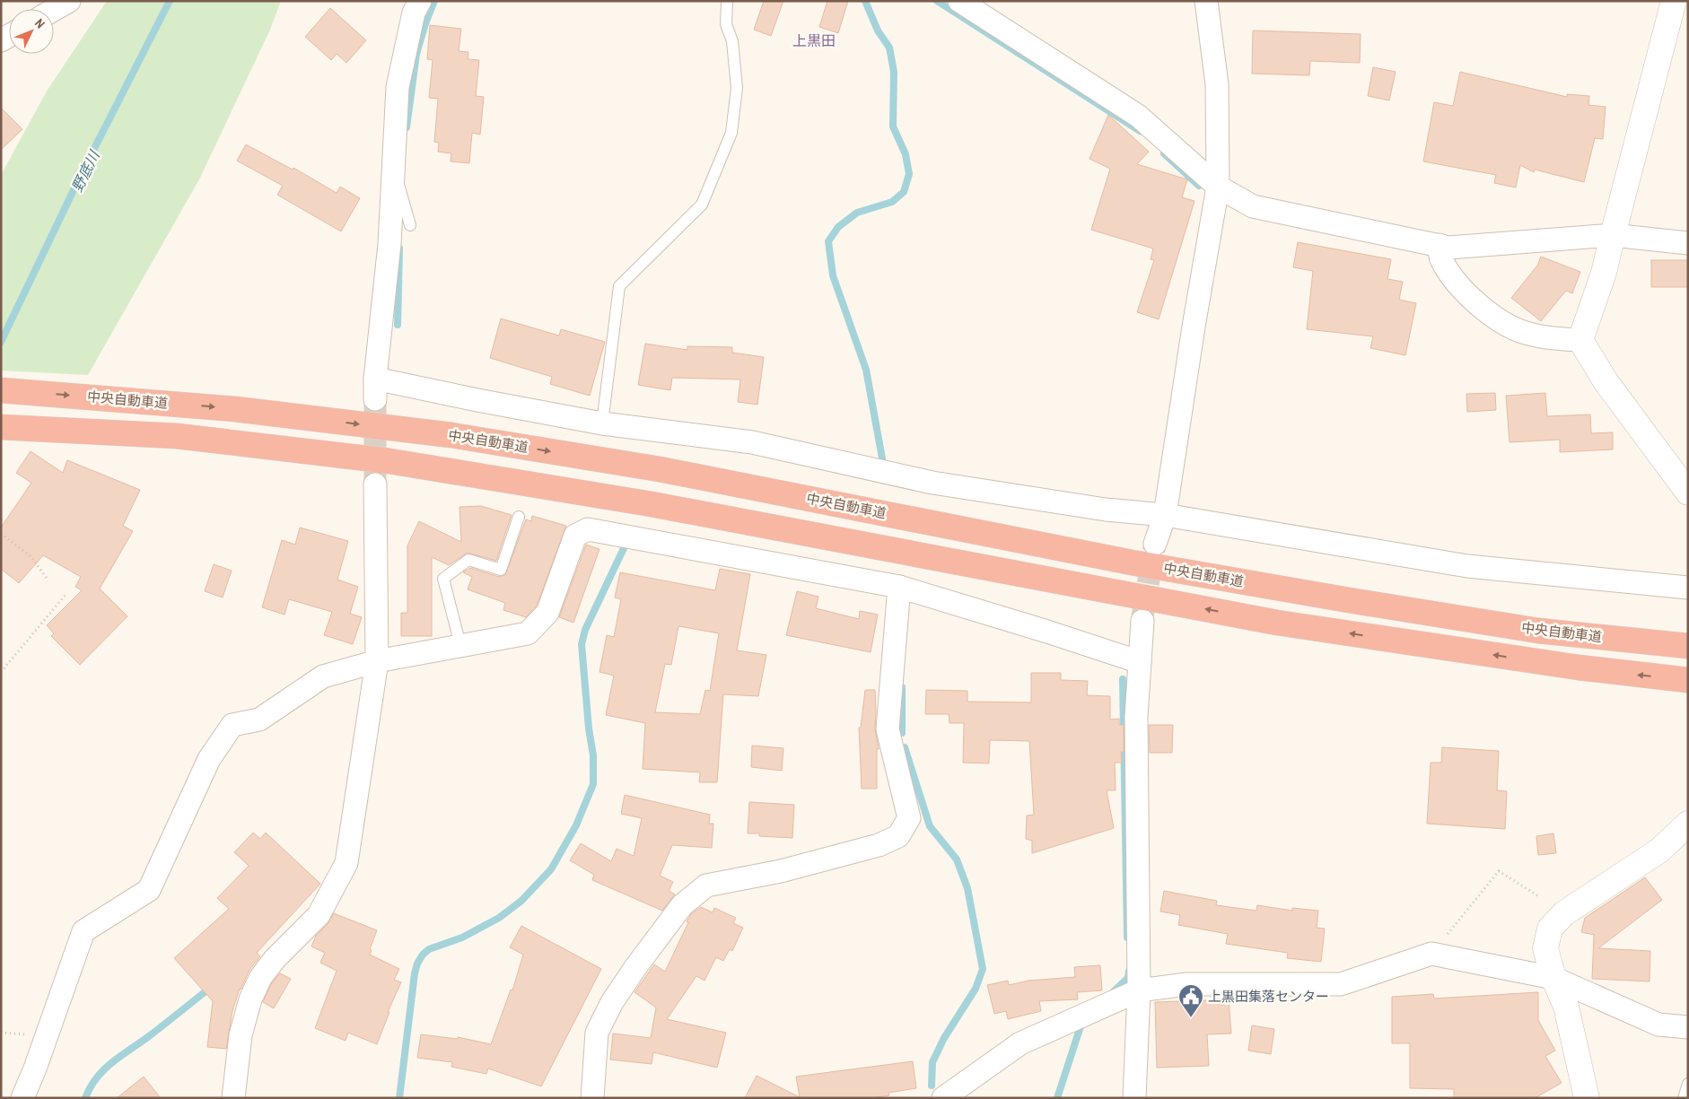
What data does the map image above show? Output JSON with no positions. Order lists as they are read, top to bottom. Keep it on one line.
{"streets":{"highway":["中央自動車道"]},"districts":["上黒田"],"water":["野底川"],"places":{"public building":["上黒田集落センター"]},"north":"top right"}
